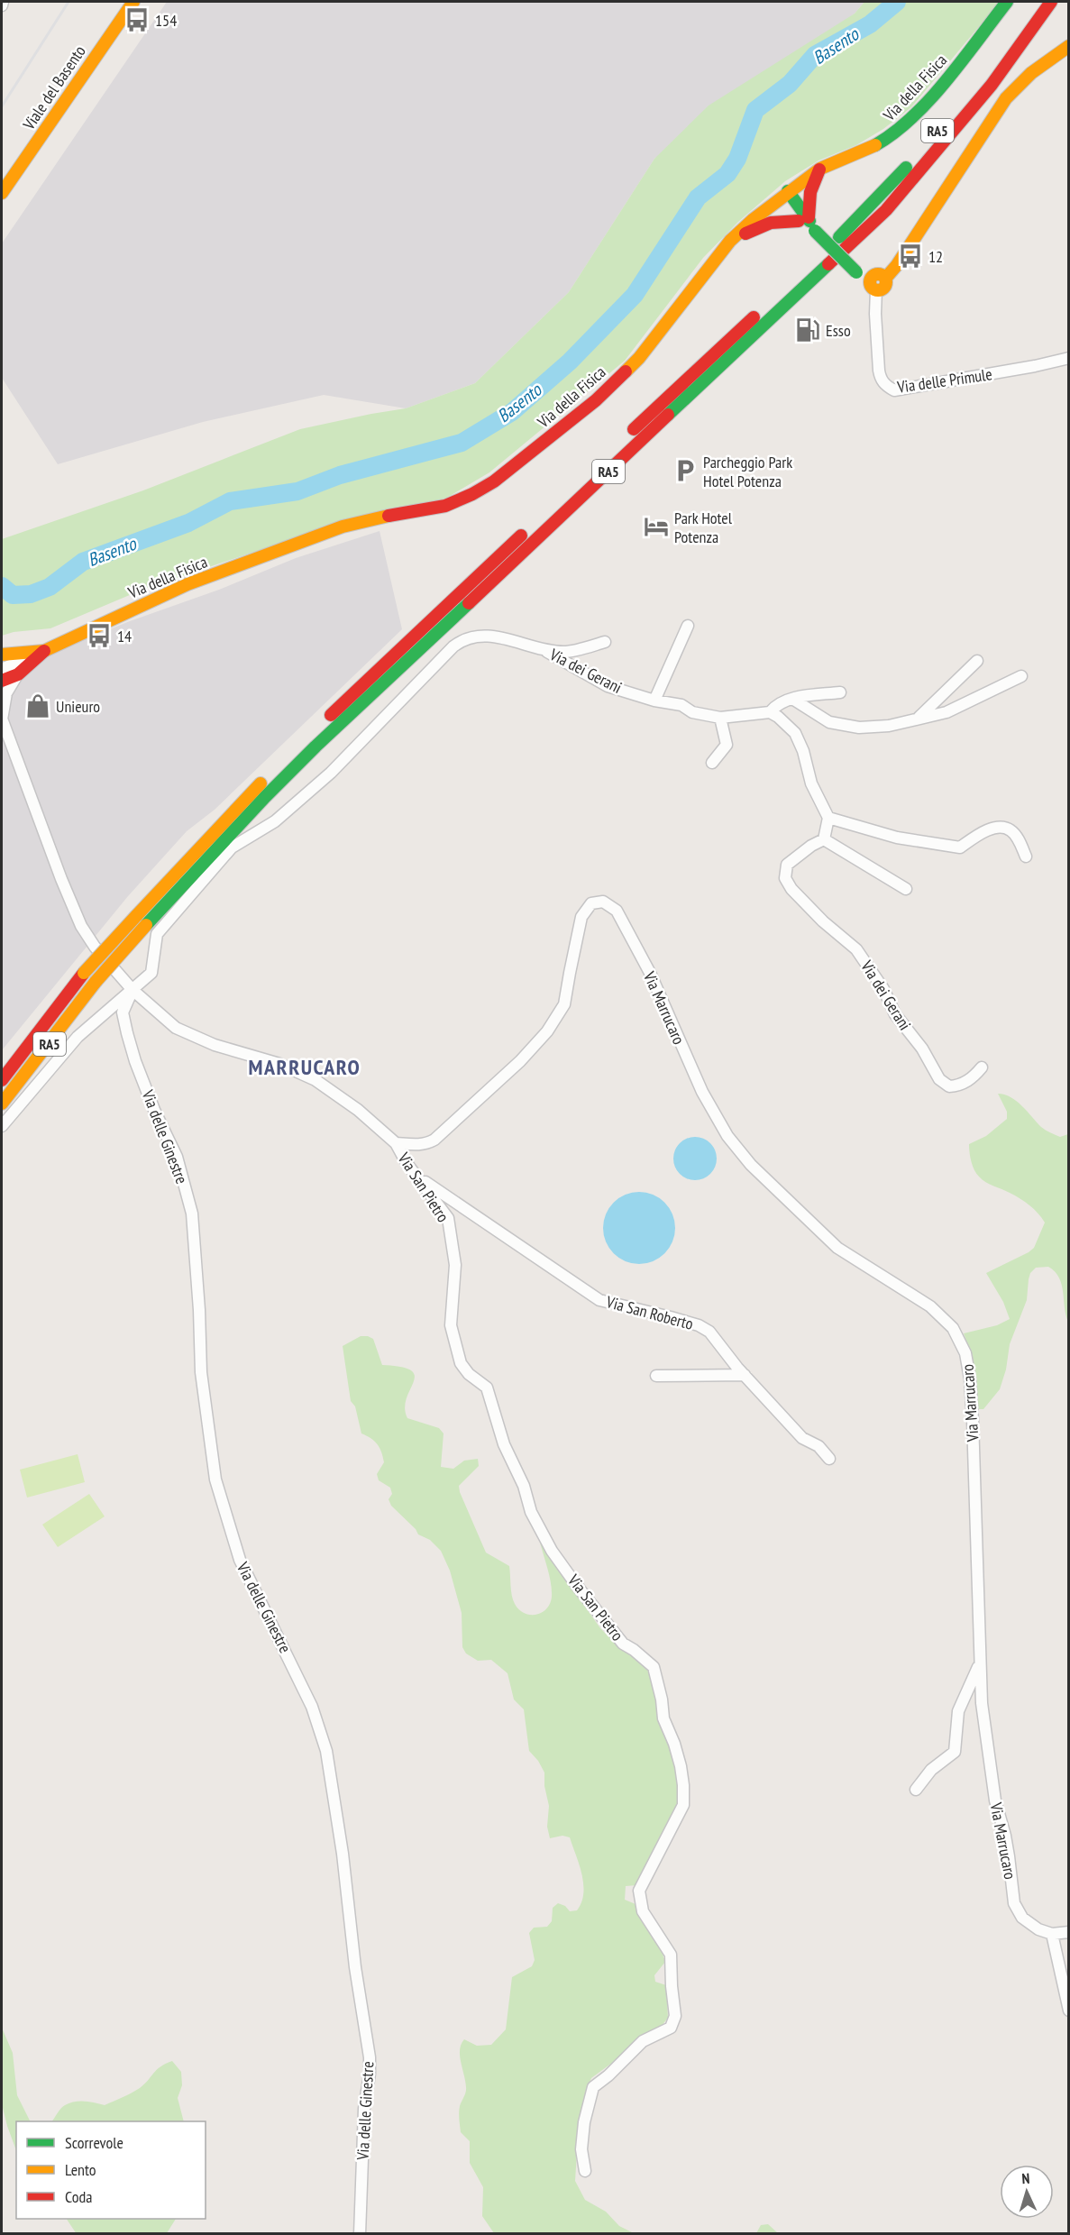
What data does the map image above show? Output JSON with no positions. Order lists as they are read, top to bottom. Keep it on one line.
{"streets":{"main road":["Viale del Basento","Via della Fisica","RA5"],"street":["Via delle Primule","Via dei Gerani","Via Marrucaro","Via delle Ginestre","Via San Pietro","Via San Roberto"]},"crossings":[["Via Marrucaro","Via San Pietro"],["Via San Pietro","Via San Roberto"]],"districts":["MARRUCARO"],"water":["Basento"],"places":{"bus stop":["154","12","14"],"fuel station":["Esso"],"parking":["Parcheggio Park Hotel Potenza"],"hotel":["Park Hotel Potenza"],"shop":["Unieuro"]},"legend":["Scorrevole","Lento","Coda"],"north":"top"}
